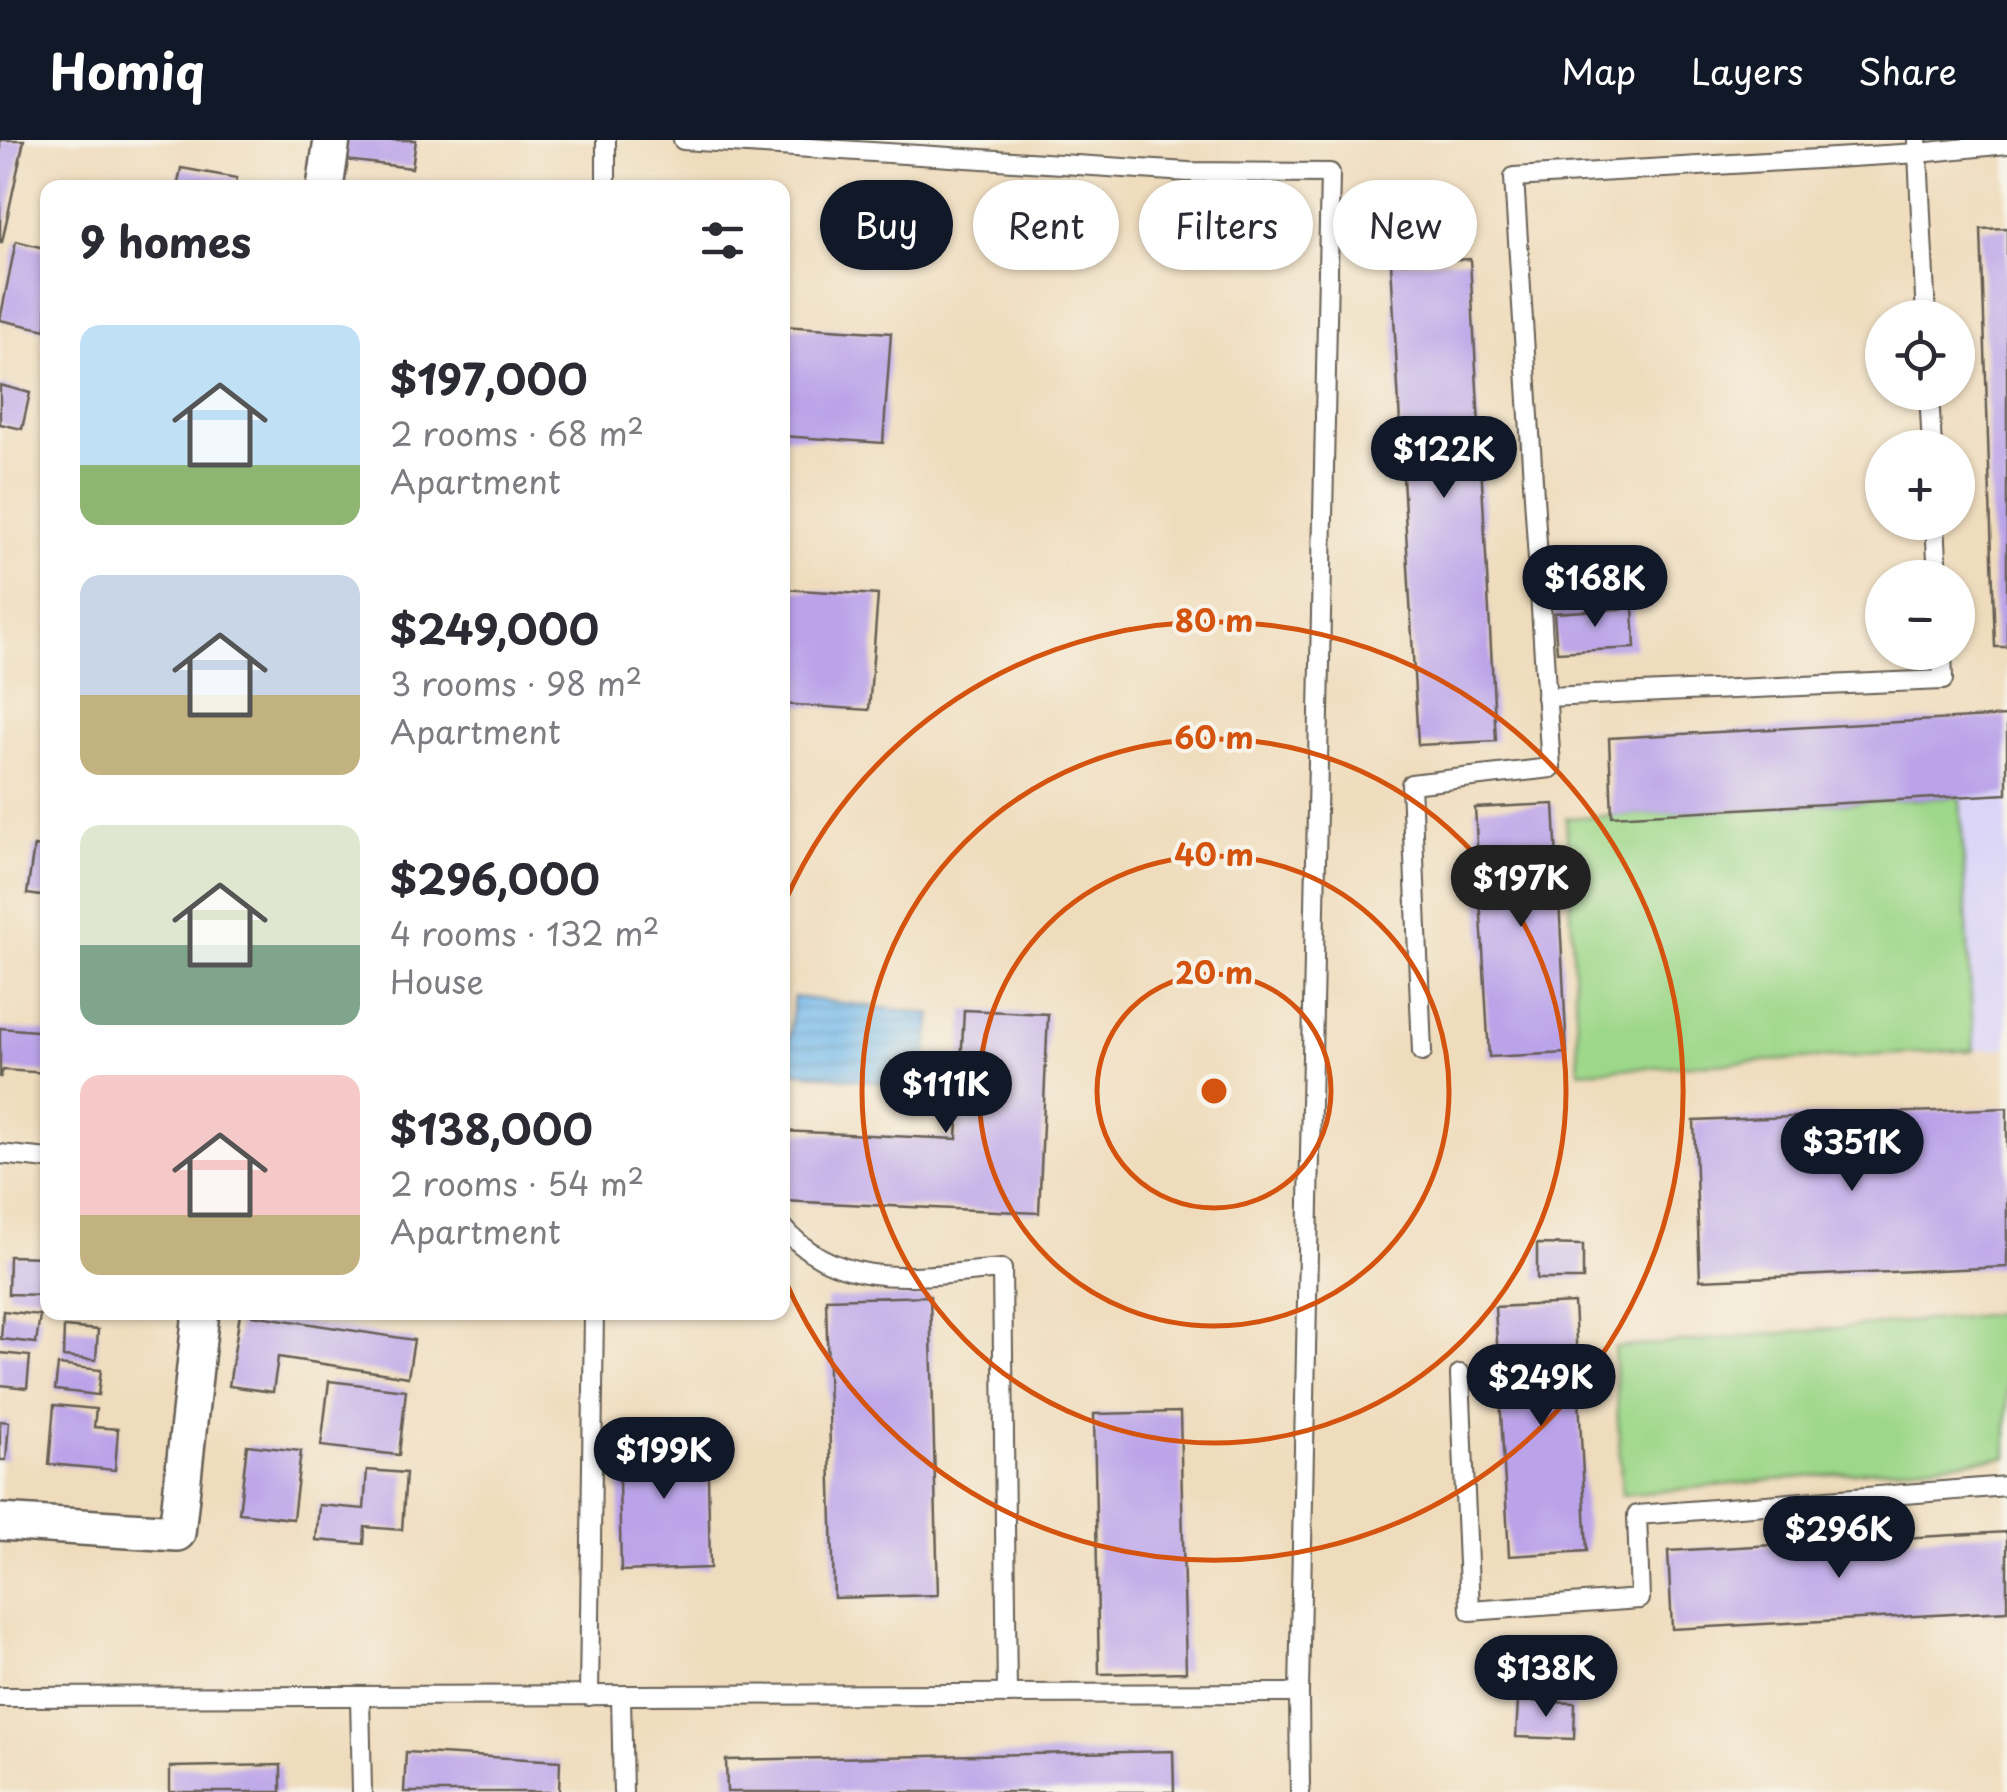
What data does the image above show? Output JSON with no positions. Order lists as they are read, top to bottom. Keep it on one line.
{"page":{"header":"Homiq","nav":["Map","Layers","Share"],"chip":["Buy","Rent","Filters","New"],"heading":"9 homes","map_buttons":["+","−"],"list":[{"name":"$197,000","note":"2 rooms · 68 m² · Apartment"},{"name":"$249,000","note":"3 rooms · 98 m² · Apartment"},{"name":"$296,000","note":"4 rooms · 132 m² · House"},{"name":"$138,000","note":"2 rooms · 54 m² · Apartment"}],"price":["$122K","$168K","$197K","$111K","$351K","$249K","$199K","$296K","$138K"]},"rings":["80 m","60 m","40 m","20 m"]}
